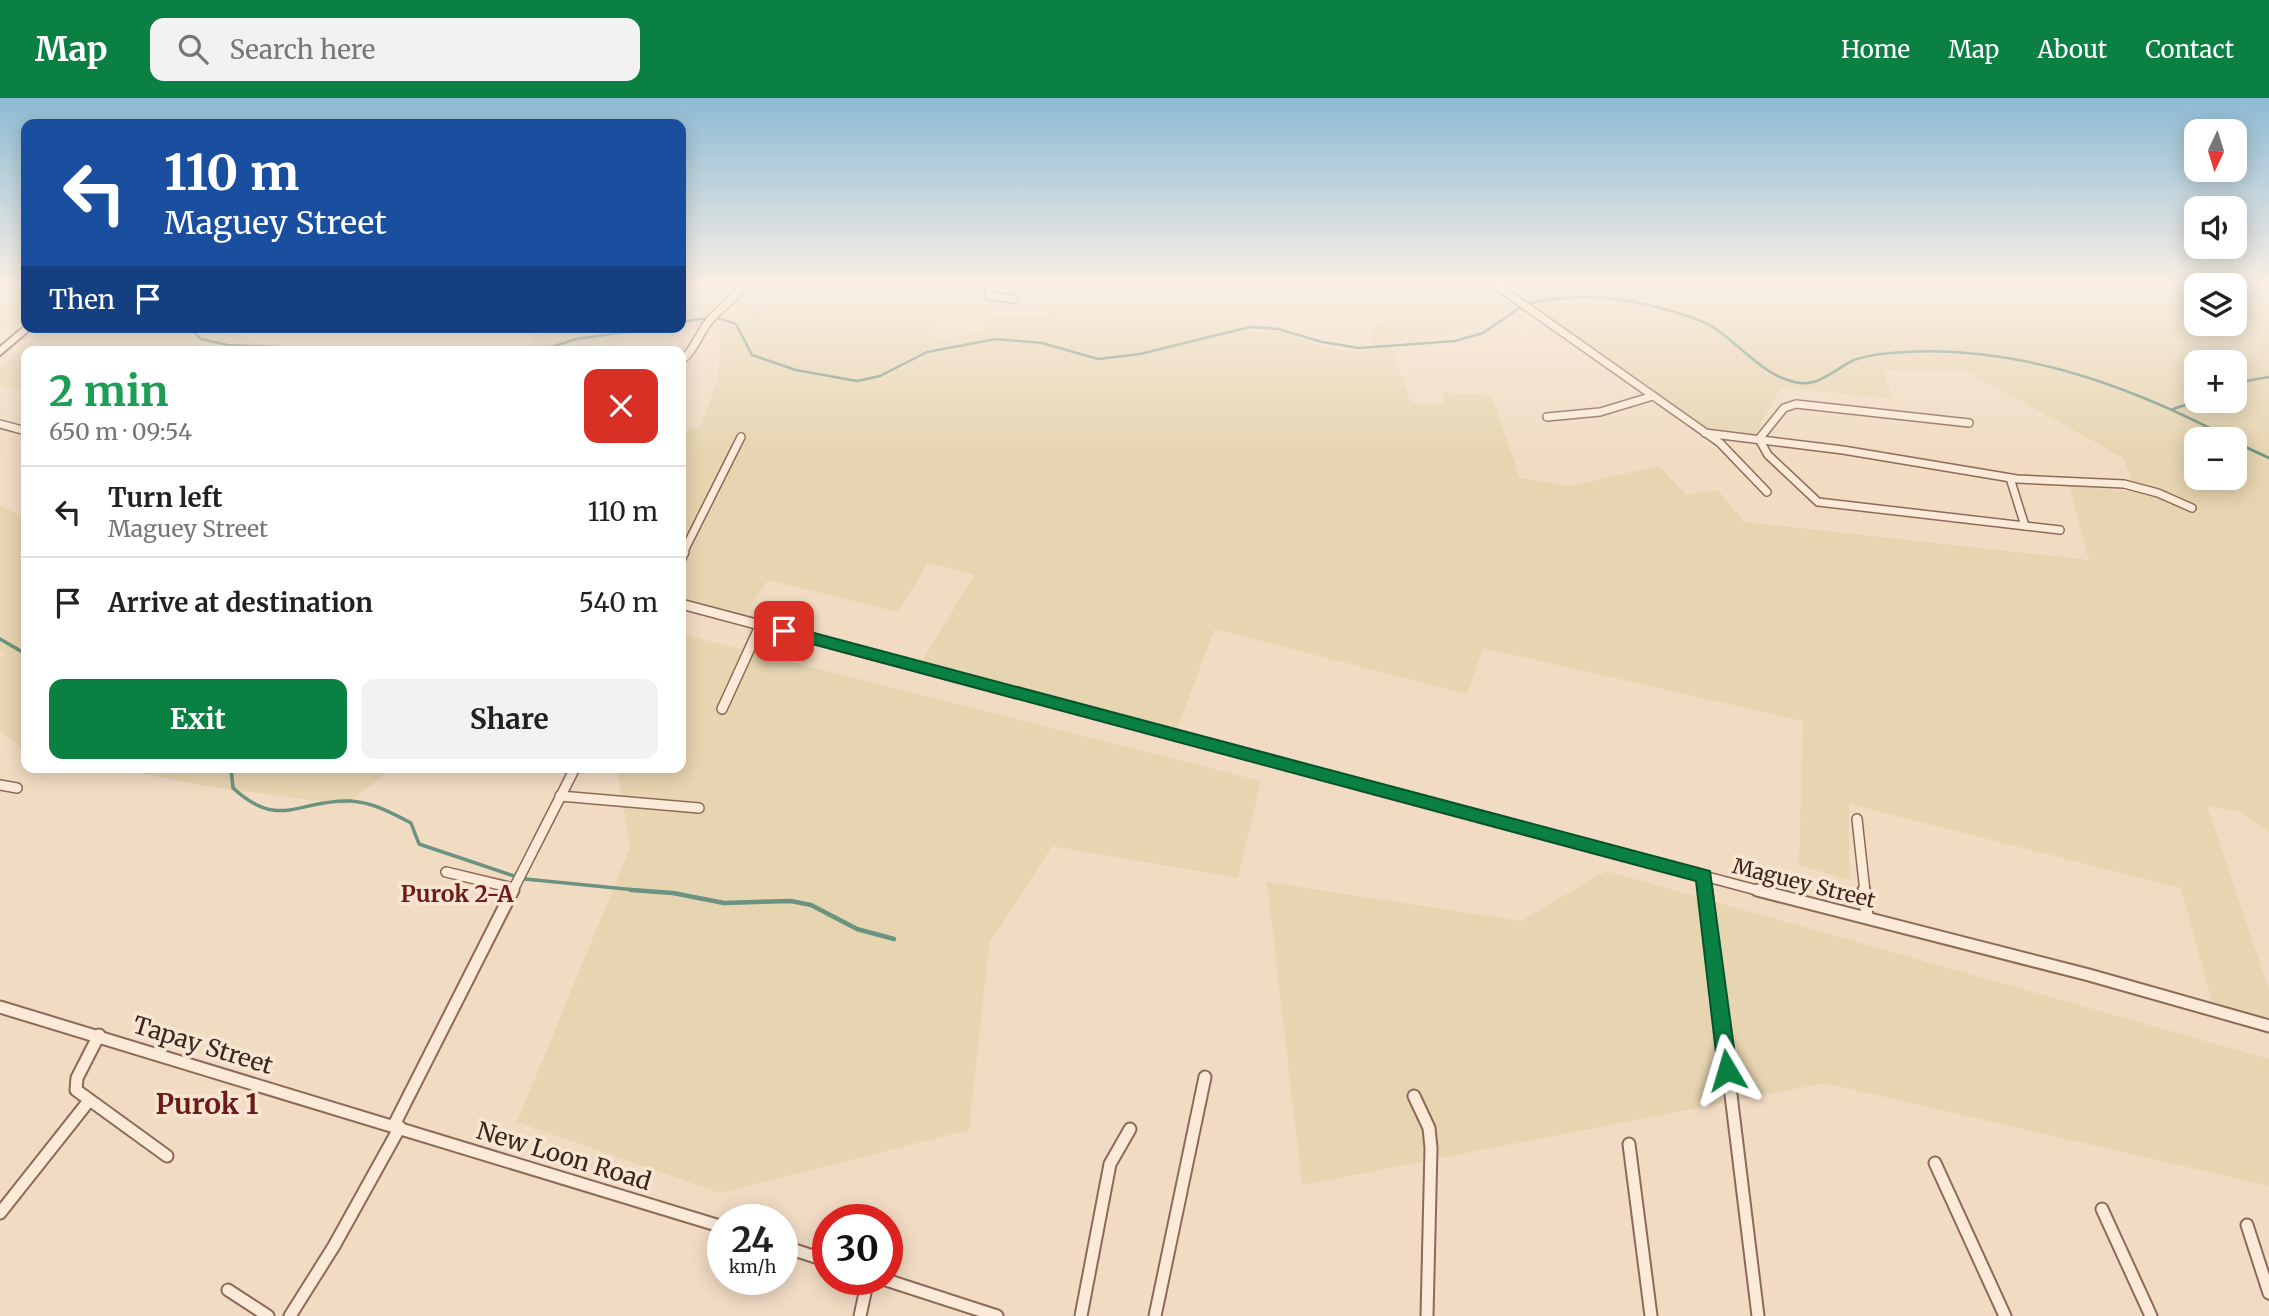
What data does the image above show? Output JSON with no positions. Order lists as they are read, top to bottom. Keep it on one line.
{"streets":{"street":["Maguey Street","Tapay Street","New Loon Road"]},"crossings":[["Tapay Street","New Loon Road"]],"districts":["Purok 2-A","Purok 1"],"north":"bottom","page":{"header":"Map","search":"Search here","nav":["Home","Map","About","Contact"],"map_buttons":["+","−"],"turn":["110 m","Maguey Street"],"then":"Then","heading":["2 min","650 m · 09:54"],"list":[{"name":"Turn left","note":"Maguey Street","value":"110 m"},{"name":"Arrive at destination","value":"540 m"}],"buttons":["Exit","Share"],"speed":"24 km/h","limit":"30"}}
